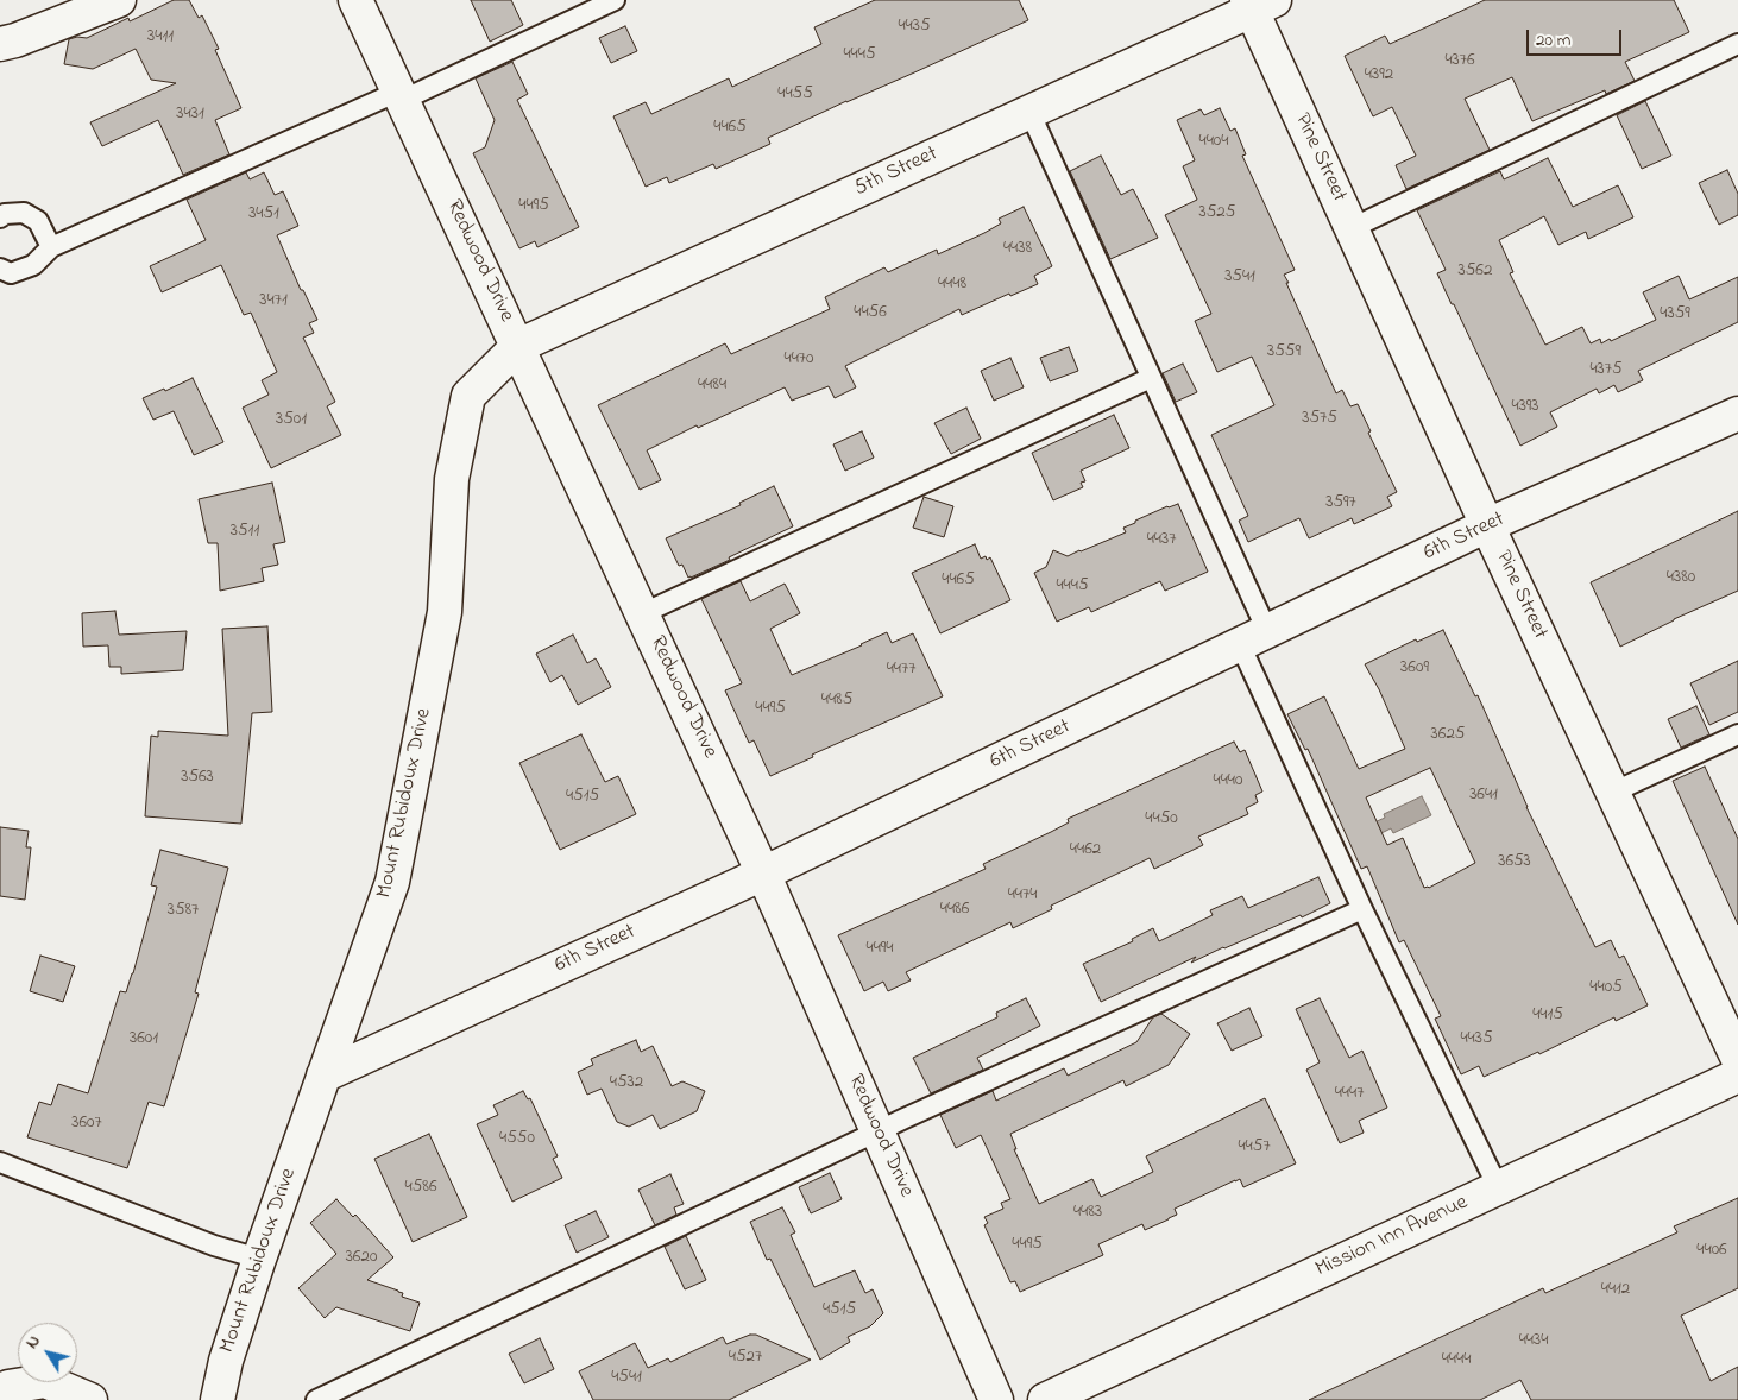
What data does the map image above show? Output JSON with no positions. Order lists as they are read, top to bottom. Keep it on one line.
{"streets":{"street":["Pine Street","5th Street","Redwood Drive","6th Street","Mount Rubidoux Drive","Mission Inn Avenue"]},"crossings":[["Pine Street","5th Street"],["Pine Street","6th Street"],["5th Street","Redwood Drive"],["5th Street","Mount Rubidoux Drive"],["Redwood Drive","6th Street"],["Redwood Drive","Mount Rubidoux Drive"],["6th Street","Mount Rubidoux Drive"]],"house_numbers":["4435","3411","4445","4376","4392","4455","3431","4465","4404","4495","3525","3451","4438","3562","3541","4448","3471","4456","4359","3559","4470","4375","4484","4393","3575","3501","3597","3511","4437","4380","4465","4445","3609","4477","4485","4495","3625","3563","4440","3641","4515","4450","4462","3653","4474","4486","3587","4494","4405","4415","3601","4435","4532","4447","3607","4550","4457","4586","4483","4495","4406","3620","4412","4515","4434","4527","4444","4541"],"scale_bar":"20 m","north":"top left"}
